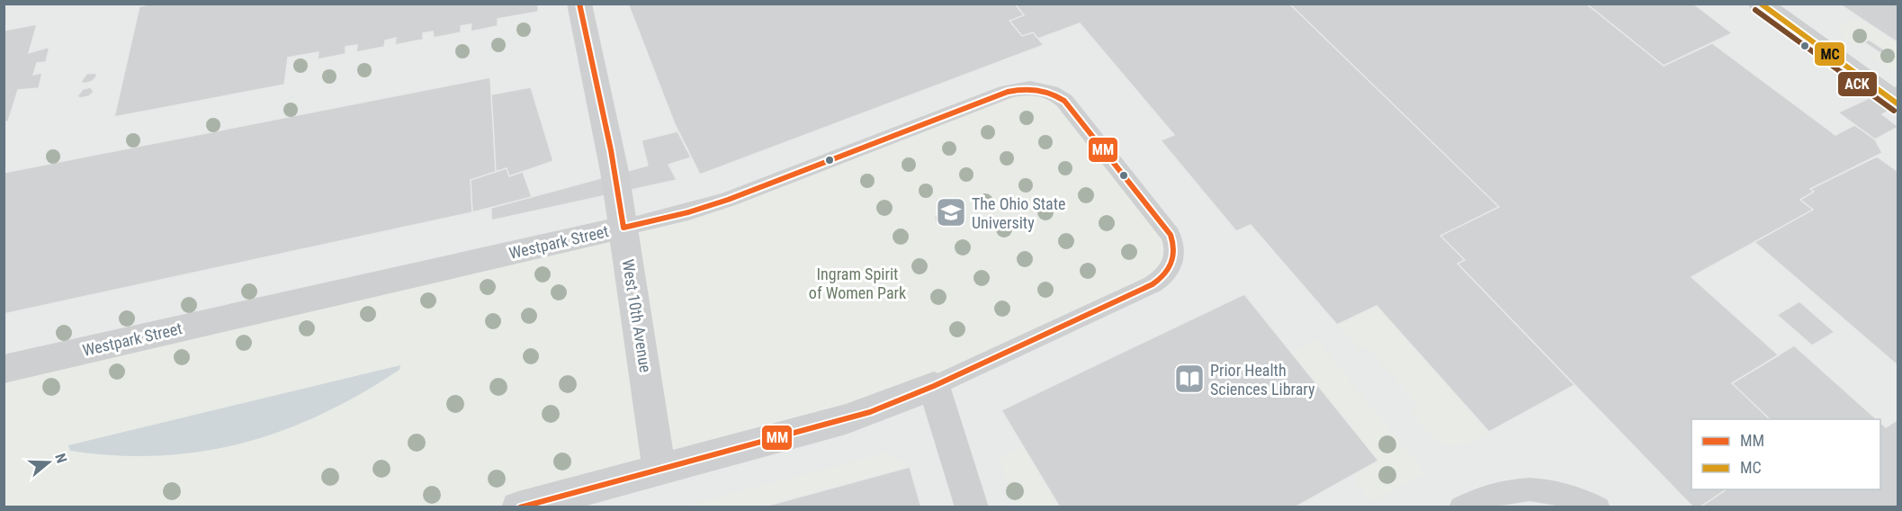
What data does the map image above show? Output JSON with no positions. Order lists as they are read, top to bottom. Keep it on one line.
{"streets":{"street":["Westpark Street","West 10th Avenue"]},"crossings":[["Westpark Street","West 10th Avenue"]],"parks":["Ingram Spirit of Women Park"],"places":{"school or university":["The Ohio State University"],"library":["Prior Health Sciences Library"]},"lines":["transit line MM","transit line MC","transit line ACK"],"legend":["MM","MC"],"north":"right"}
